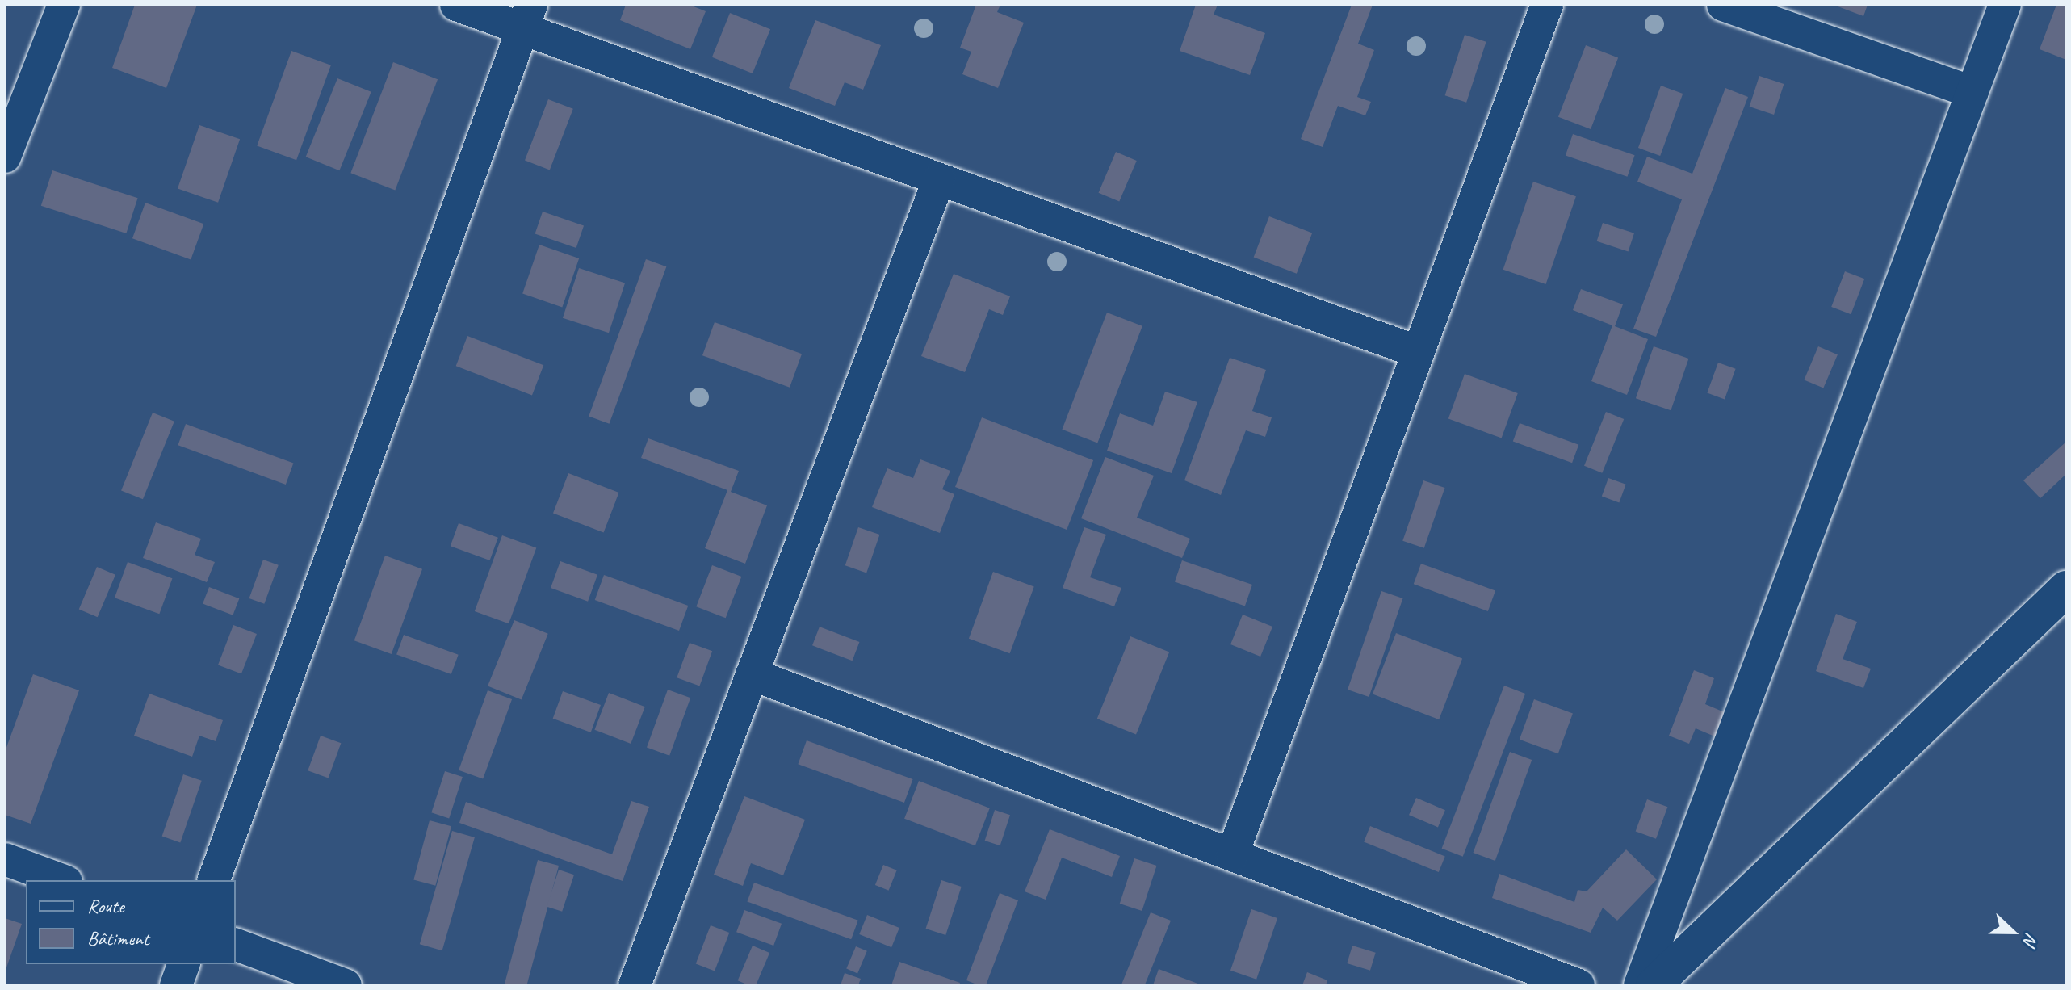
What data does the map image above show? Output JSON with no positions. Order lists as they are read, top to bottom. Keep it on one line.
{"legend":["Route","Bâtiment"],"north":"right"}
